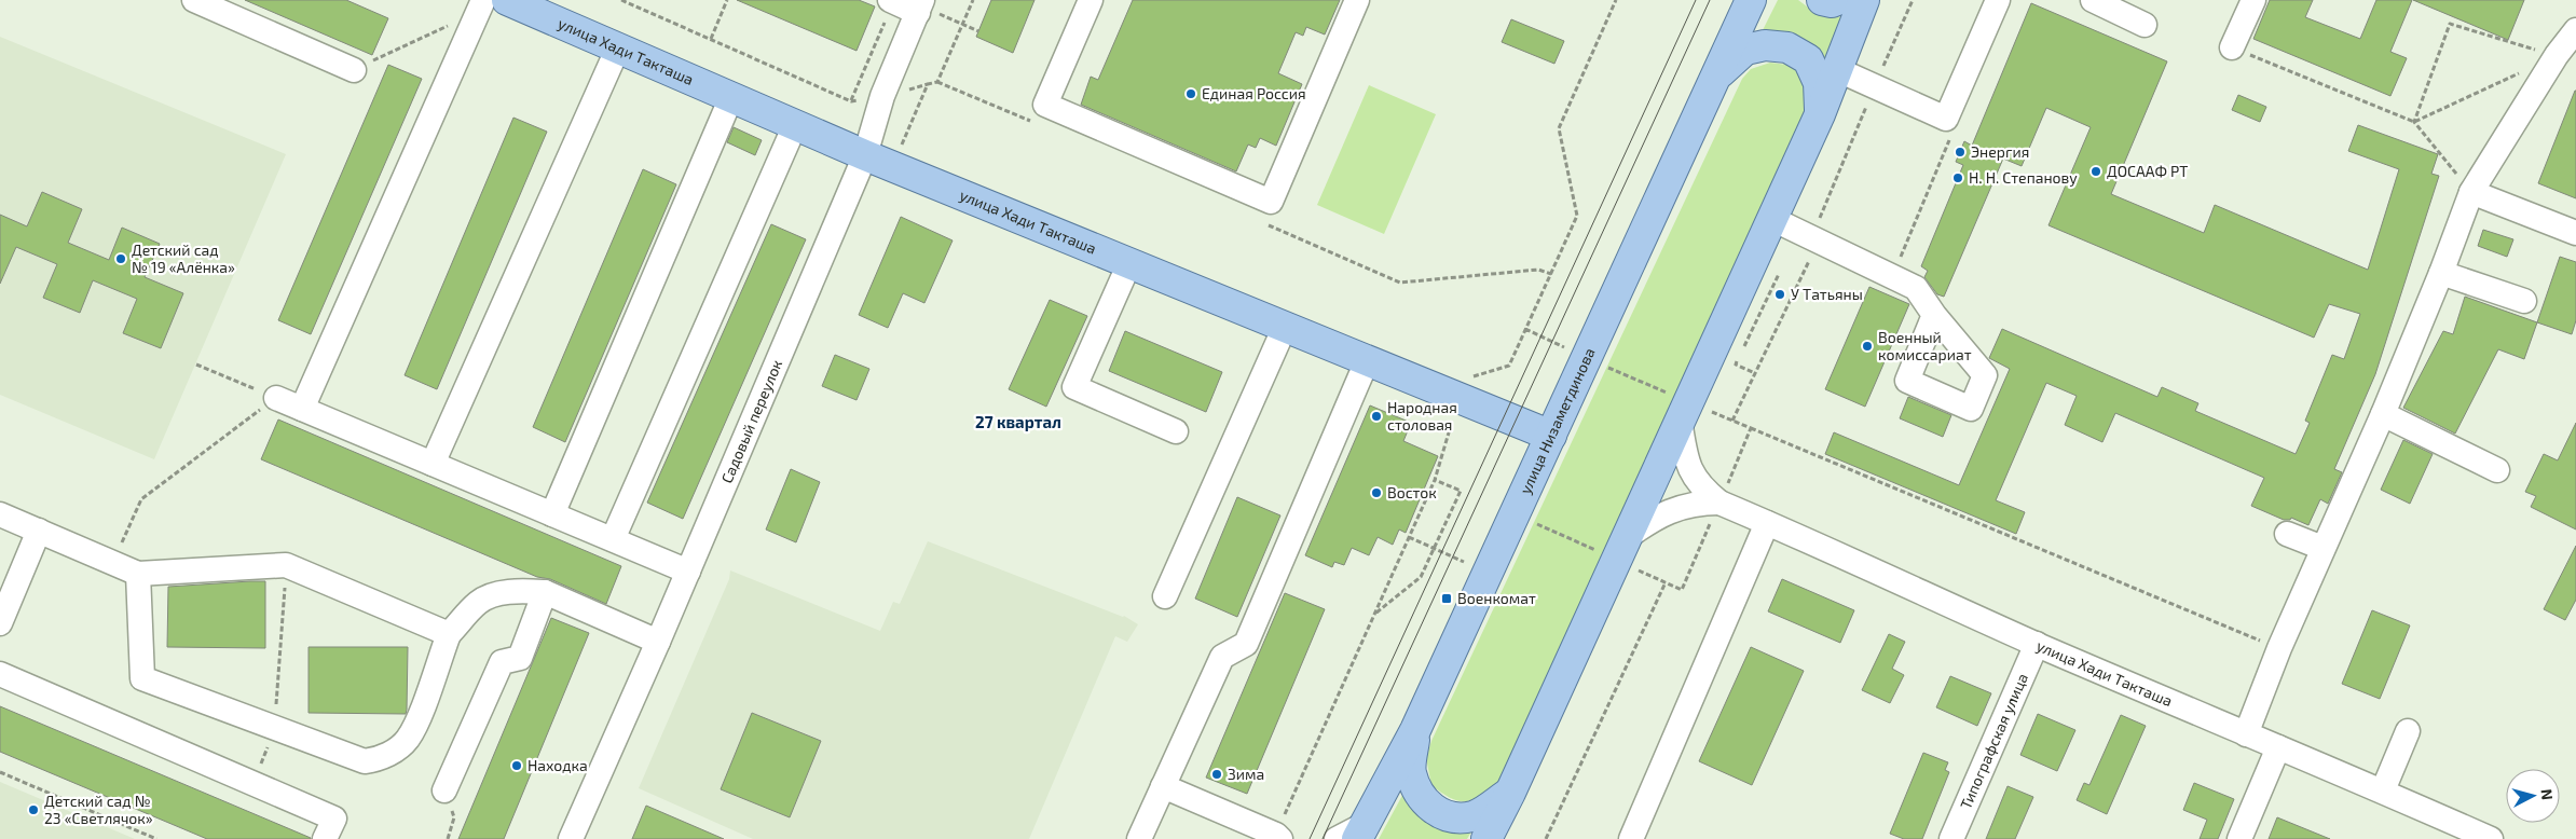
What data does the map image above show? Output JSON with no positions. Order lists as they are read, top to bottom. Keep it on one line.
{"streets":{"main road":["улица Хади Такташа","улица Низаметдинова"],"street":["Садовый переулок","Типографская улица"]},"crossings":[["улица Хади Такташа","Садовый переулок"],["улица Хади Такташа","улица Низаметдинова"],["улица Хади Такташа","Типографская улица"]],"districts":["27 квартал"],"places":{"other":["Единая Россия","Энергия","ДОСААФ РТ","Н. Н. Степанову","Детский сад № 19 «Алёнка»","У Татьяны","Военный комиссариат","Народная столовая","Восток","Находка","Зима","Детский сад № 23 «Светлячок»"],"transit":["Военкомат"]},"north":"right"}
